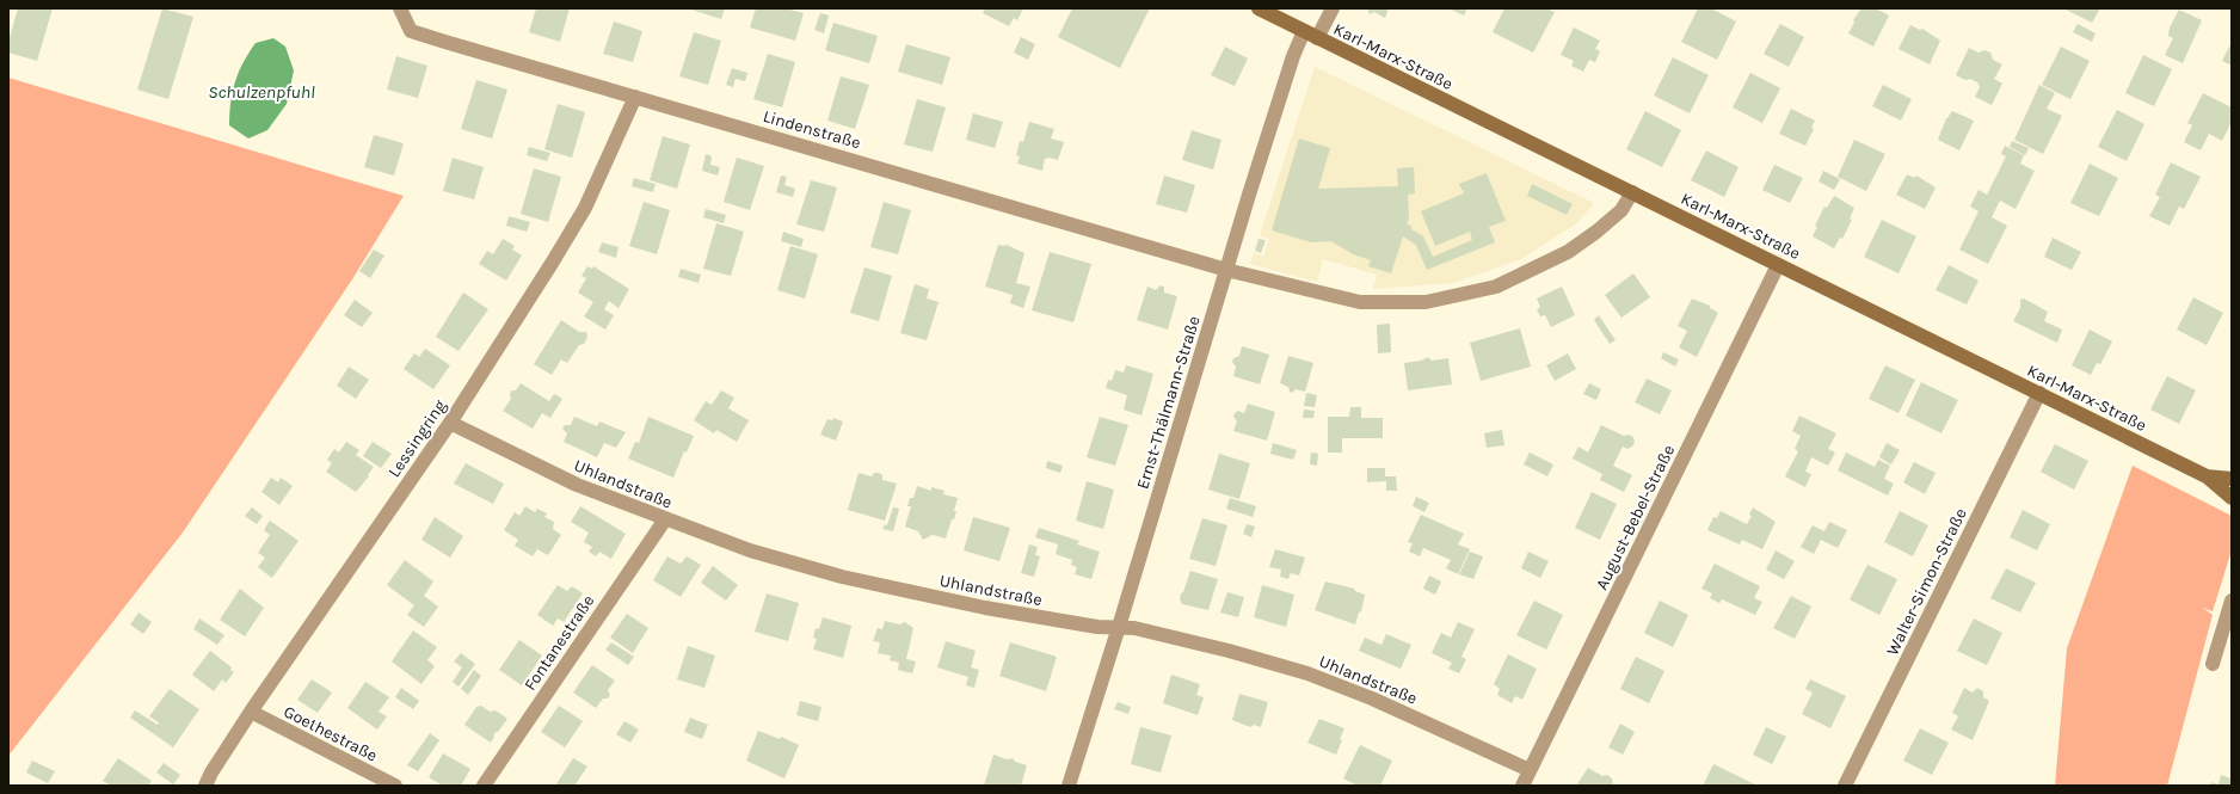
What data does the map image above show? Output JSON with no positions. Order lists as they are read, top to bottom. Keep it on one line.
{"streets":{"main road":["Karl-Marx-Straße"],"street":["Lindenstraße","Ernst-Thälmann-Straße","Lessingring","Uhlandstraße","August-Bebel-Straße","Walter-Simon-Straße","Fontanestraße","Goethestraße"]},"crossings":[["Karl-Marx-Straße","Lindenstraße"],["Karl-Marx-Straße","Ernst-Thälmann-Straße"],["Karl-Marx-Straße","August-Bebel-Straße"],["Karl-Marx-Straße","Walter-Simon-Straße"],["Lindenstraße","Ernst-Thälmann-Straße"],["Lindenstraße","Lessingring"],["Ernst-Thälmann-Straße","Uhlandstraße"],["Lessingring","Uhlandstraße"],["Lessingring","Goethestraße"],["Uhlandstraße","August-Bebel-Straße"],["Uhlandstraße","Fontanestraße"]],"water":["Schulzenpfuhl"]}
